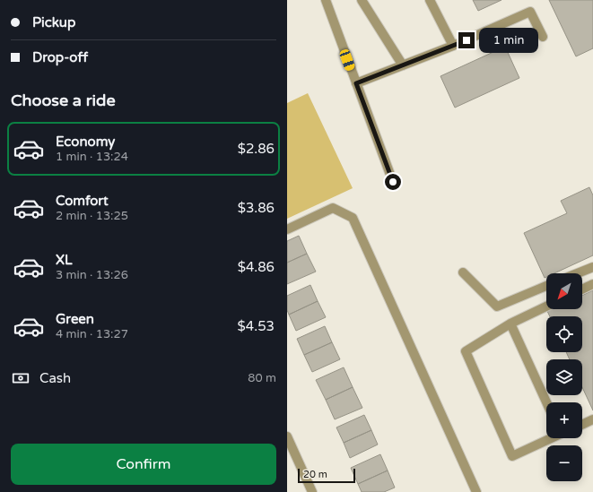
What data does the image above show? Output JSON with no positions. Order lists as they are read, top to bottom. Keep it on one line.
{"scale_bar":"20 m","north":"bottom left","page":{"banner":["Pickup","Drop-off"],"bubble":"1 min","heading":"Choose a ride","list":[{"name":"Economy","note":"1 min · 13:24","value":"$2.86"},{"name":"Comfort","note":"2 min · 13:25","value":"$3.86"},{"name":"XL","note":"3 min · 13:26","value":"$4.86"},{"name":"Green","note":"4 min · 13:27","value":"$4.53"}],"map_buttons":["+","−"],"pay":["Cash","80 m"],"buttons":"Confirm","scale":"20 m"}}
